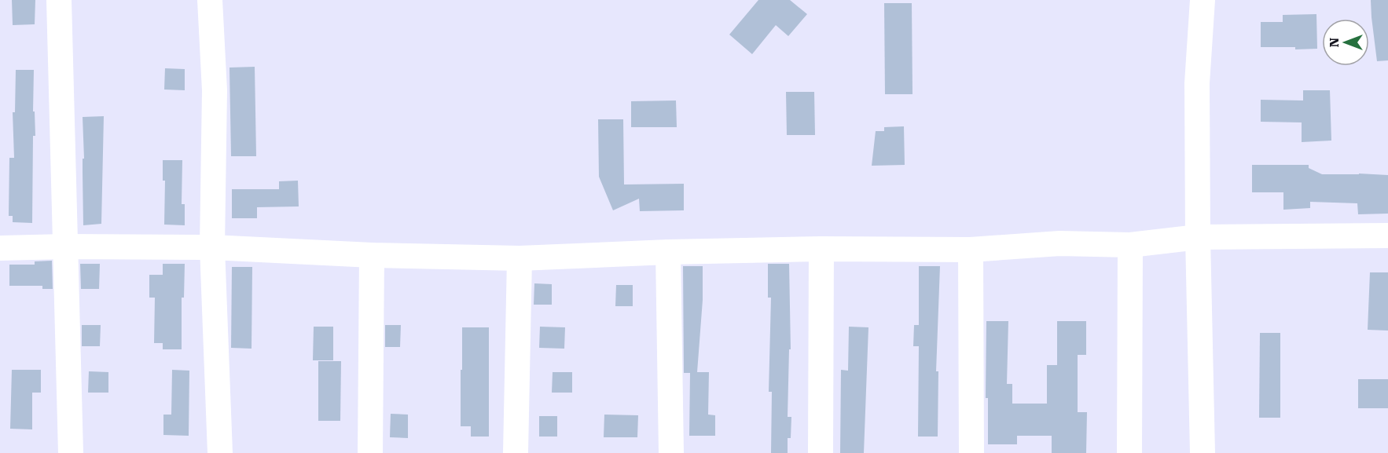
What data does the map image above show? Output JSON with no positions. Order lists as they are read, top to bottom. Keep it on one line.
{"north":"left"}
